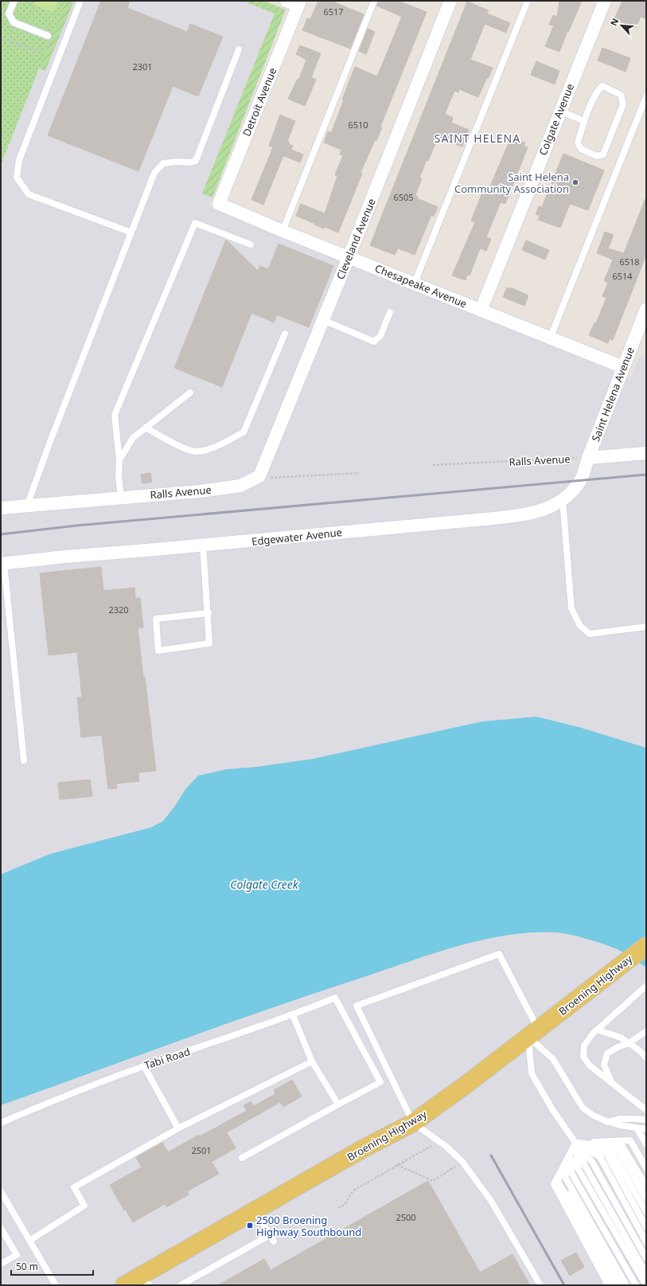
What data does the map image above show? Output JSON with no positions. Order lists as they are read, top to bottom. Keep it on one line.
{"streets":{"main road":["Broening Highway"],"street":["Detroit Avenue","Colgate Avenue","Cleveland Avenue","Chesapeake Avenue","Saint Helena Avenue","Ralls Avenue","Edgewater Avenue"],"lane":["Tabi Road"]},"crossings":[["Detroit Avenue","Chesapeake Avenue"],["Colgate Avenue","Chesapeake Avenue"],["Cleveland Avenue","Chesapeake Avenue"],["Cleveland Avenue","Ralls Avenue"],["Chesapeake Avenue","Saint Helena Avenue"],["Saint Helena Avenue","Ralls Avenue"],["Saint Helena Avenue","Edgewater Avenue"]],"districts":["SAINT HELENA"],"water":["Colgate Creek"],"places":{"other":["Saint Helena Community Association"],"transit":["2500 Broening Highway Southbound"]},"house_numbers":["6517","2301","6510","6505","6518","6514","2320","2501","2500"],"scale_bar":"50 m","north":"top left"}
